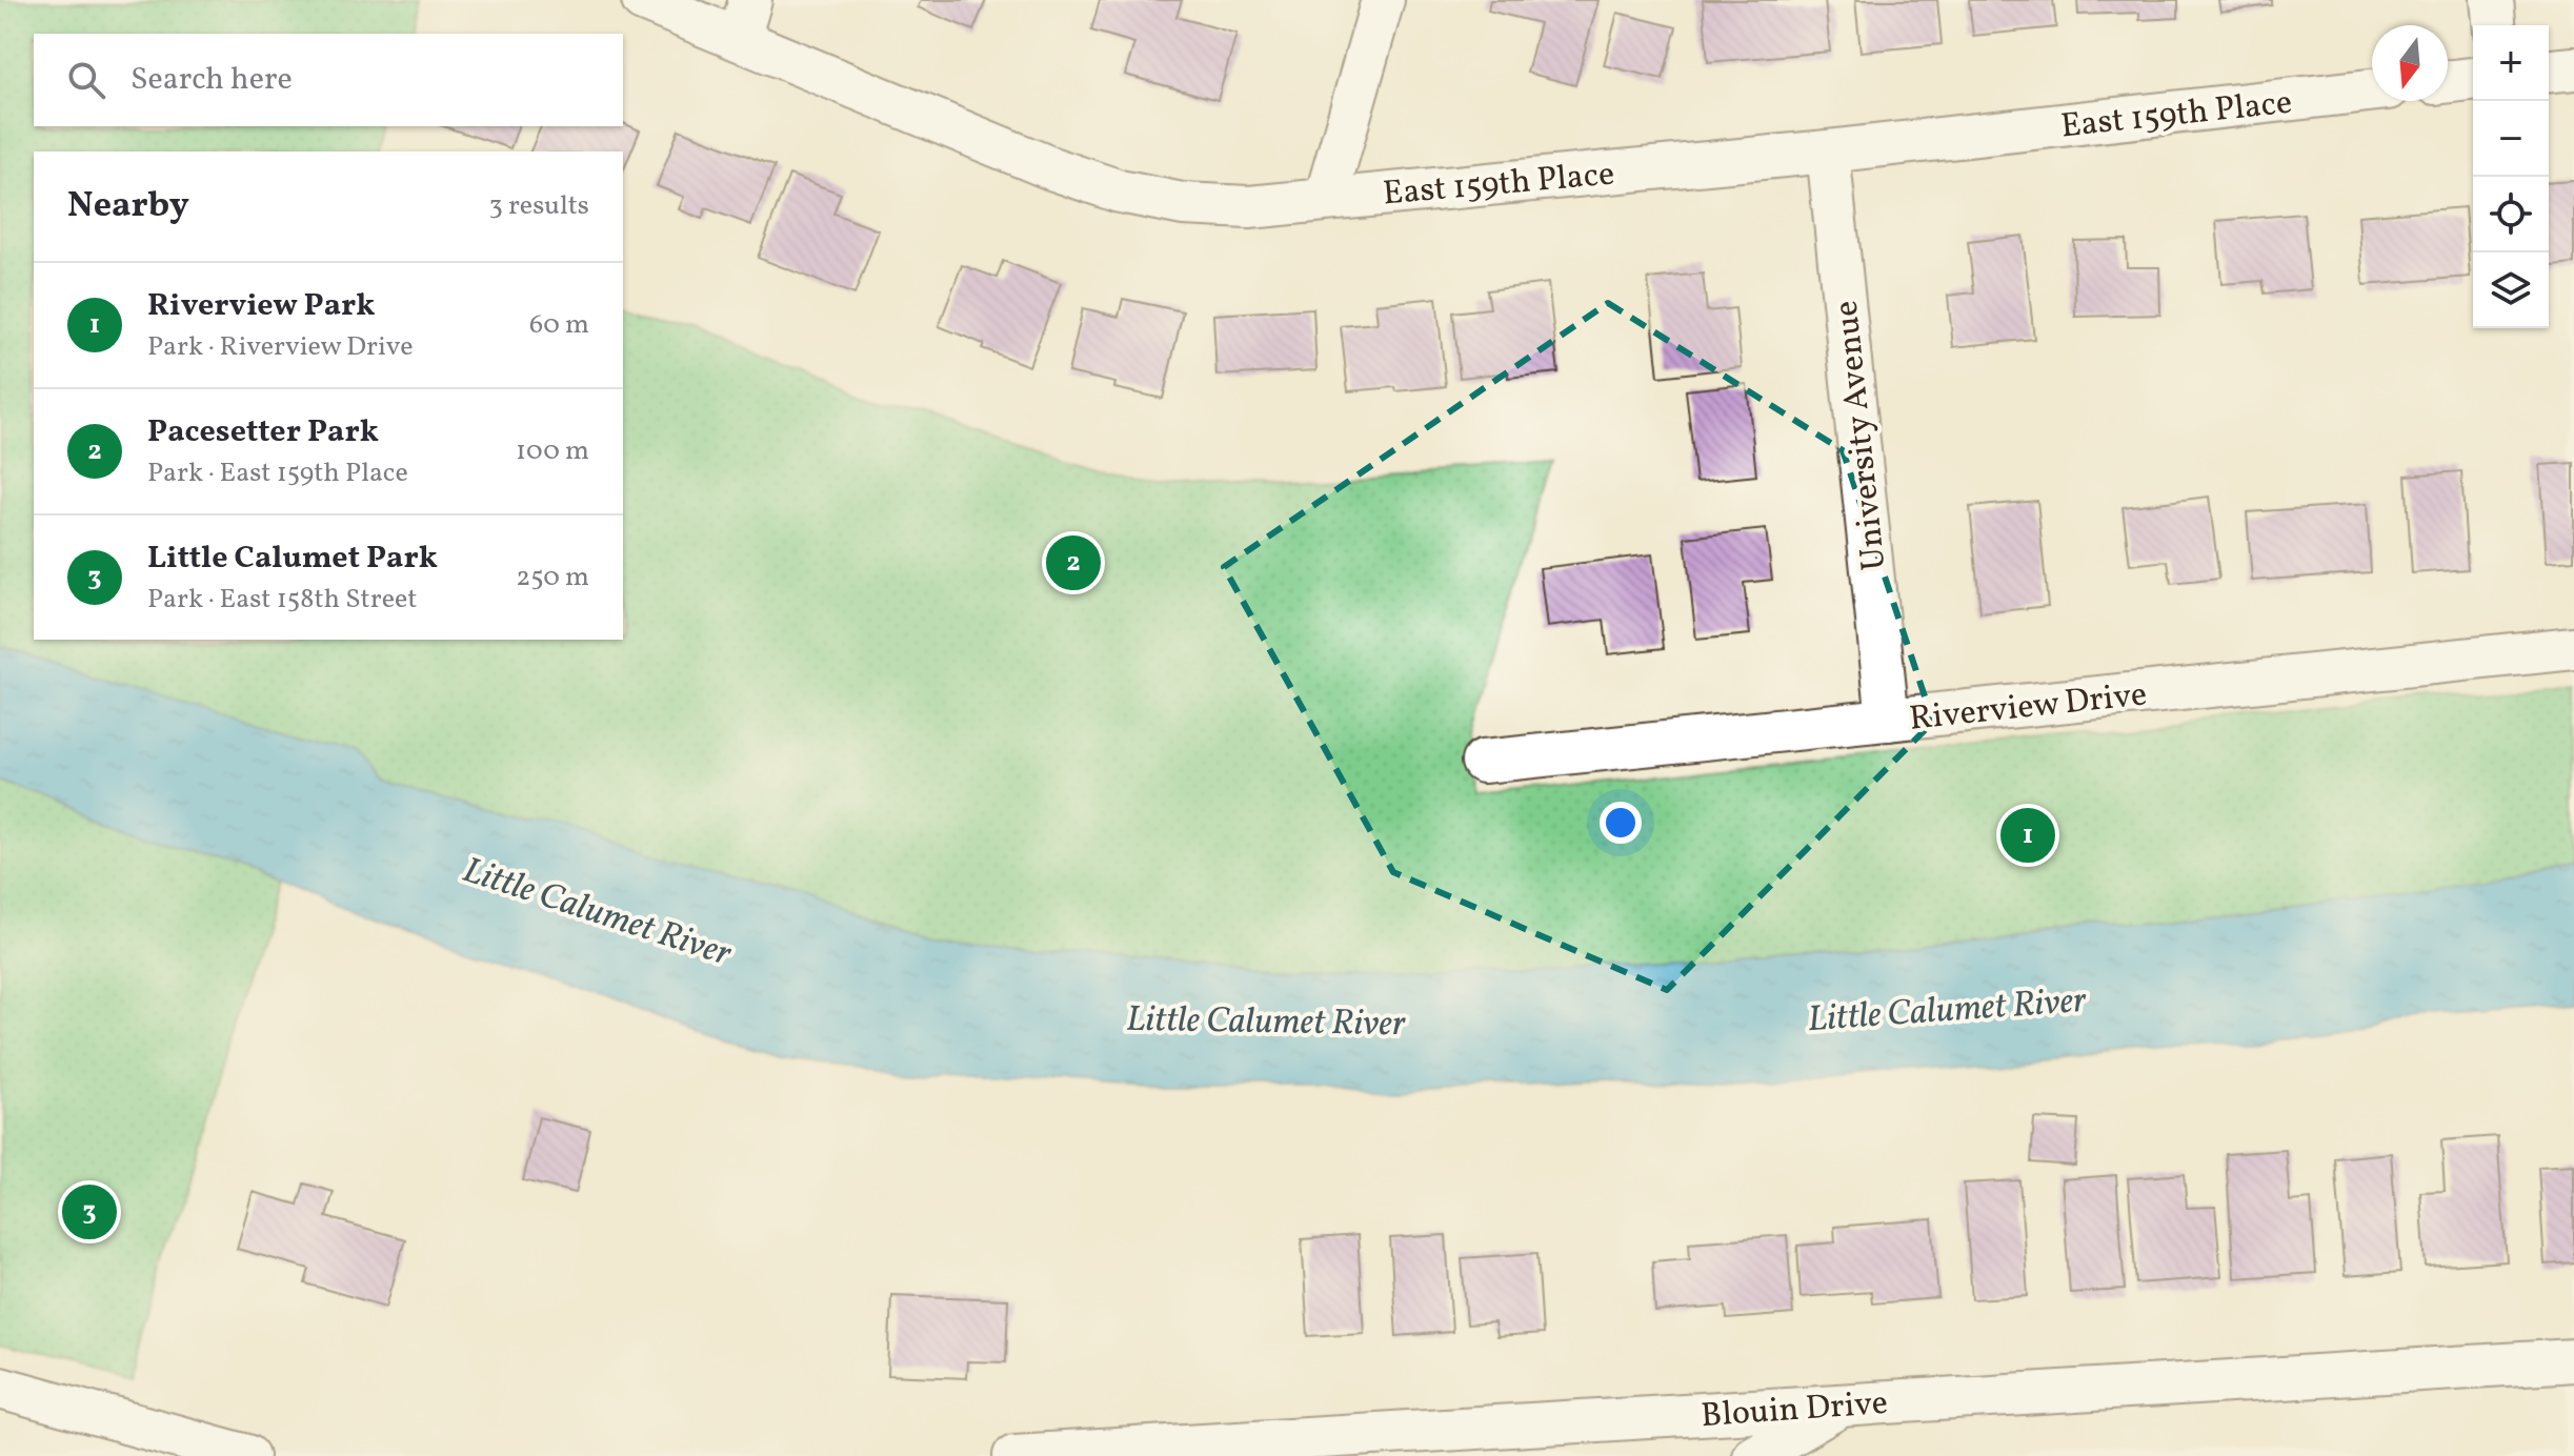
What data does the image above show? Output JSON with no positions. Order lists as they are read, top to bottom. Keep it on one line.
{"streets":{"street":["East 159th Place","University Avenue","Riverview Drive","Blouin Drive"]},"crossings":[["East 159th Place","University Avenue"],["University Avenue","Riverview Drive"]],"water":["Little Calumet River"],"north":"bottom","page":{"map_buttons":["+","−"],"search":"Search here","heading":["Nearby","3 results"],"list":[{"mark":"1","name":"Riverview Park","note":"Park · Riverview Drive","value":"60 m"},{"mark":"2","name":"Pacesetter Park","note":"Park · East 159th Place","value":"100 m"},{"mark":"3","name":"Little Calumet Park","note":"Park · East 158th Street","value":"250 m"}],"pins":["2","1","3"]}}
